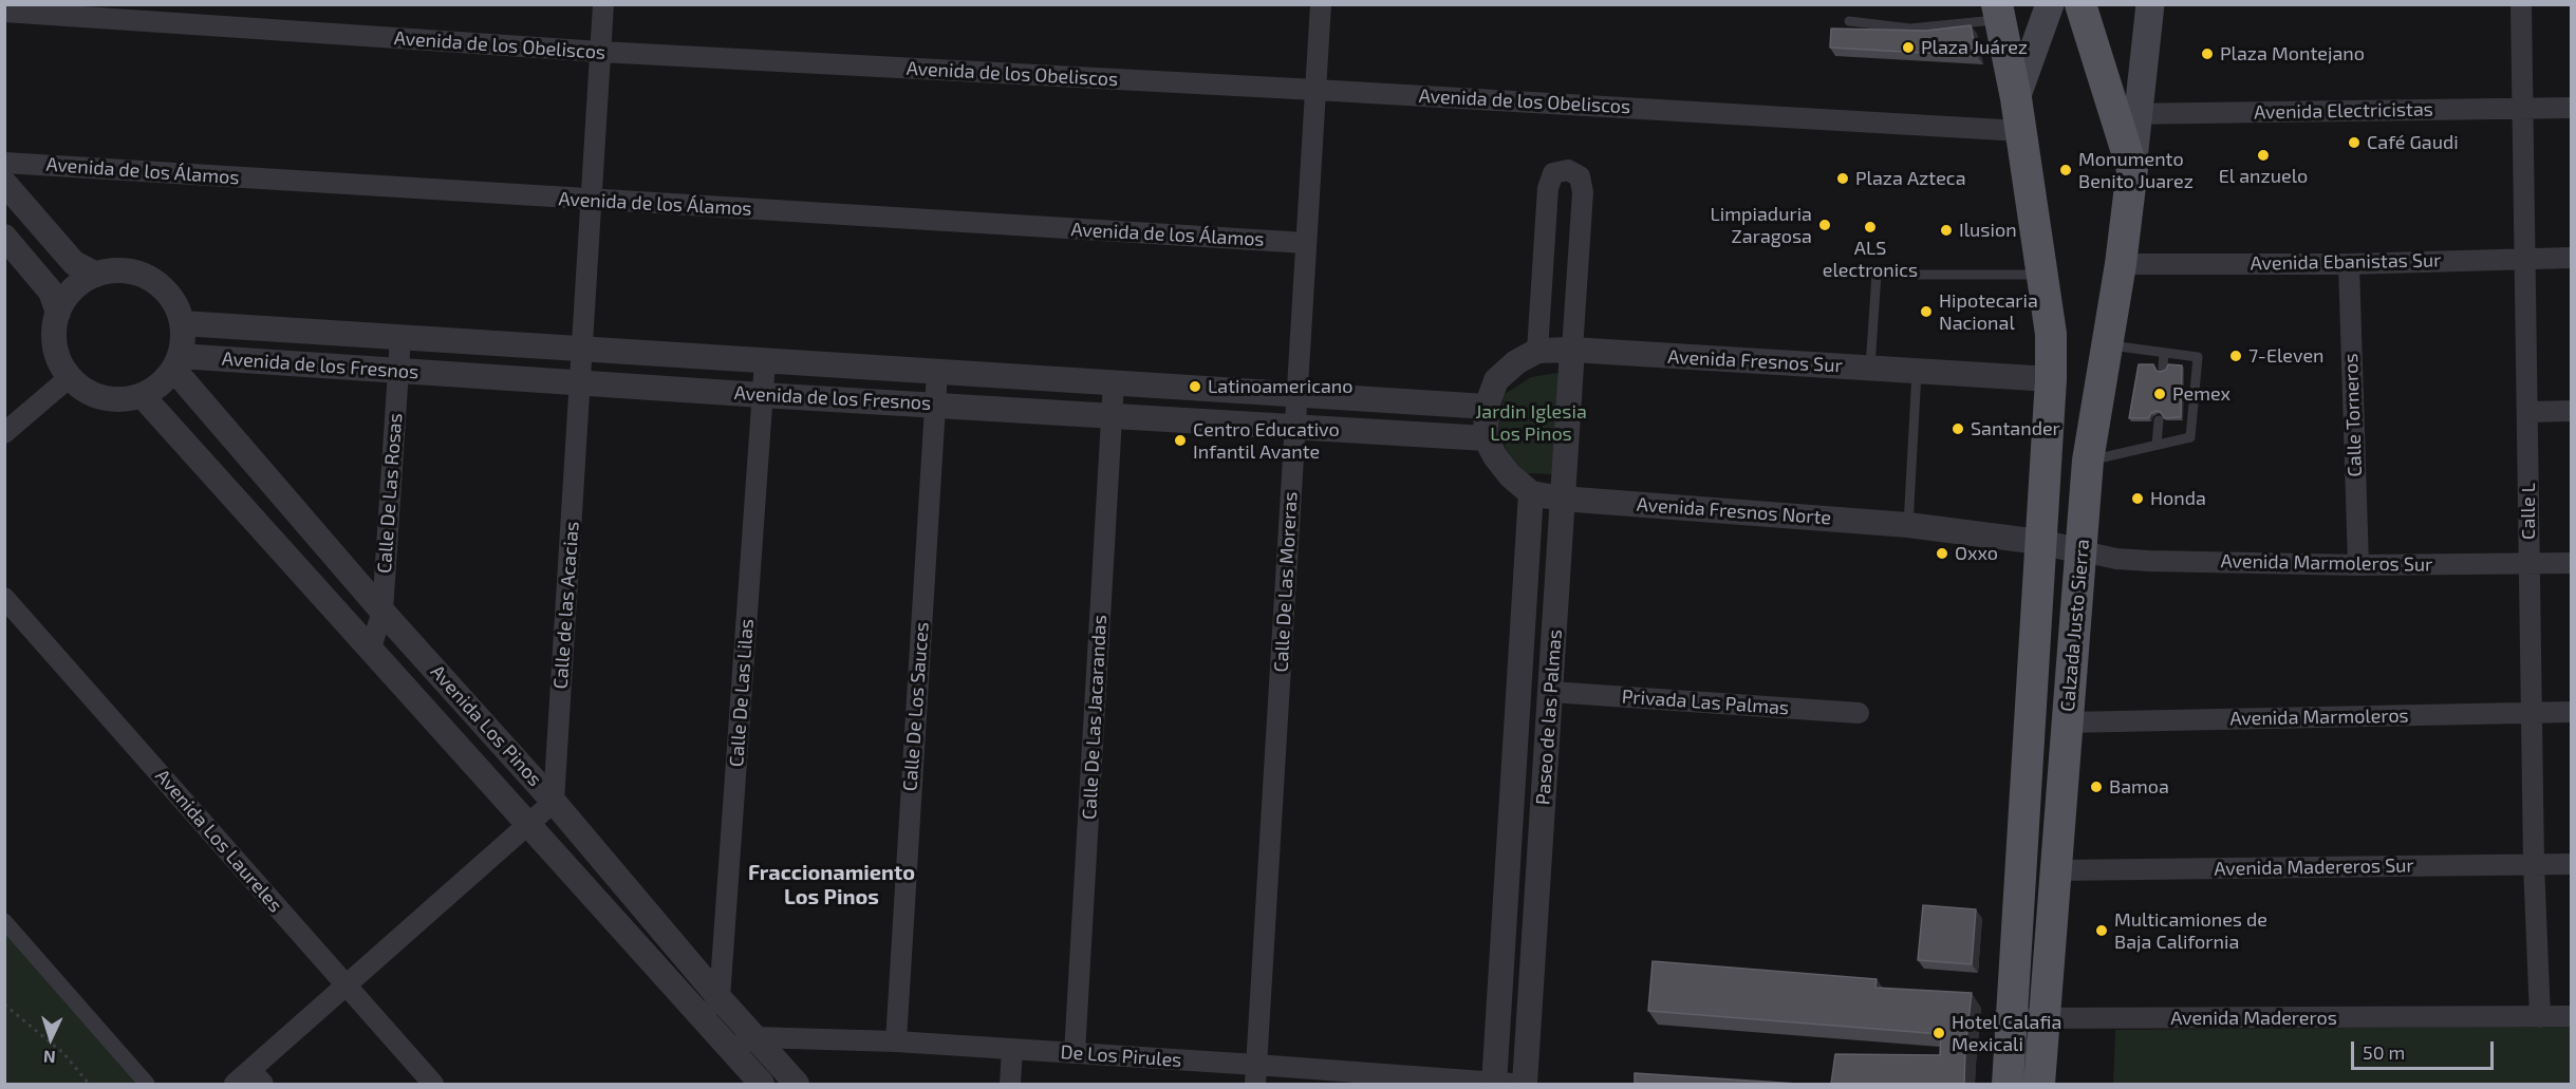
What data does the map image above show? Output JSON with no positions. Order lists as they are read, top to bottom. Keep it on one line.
{"streets":{"main road":["Calzada Justo Sierra"],"street":["Avenida de los Obeliscos","Avenida Electricistas","Avenida de los Álamos","Avenida Ebanistas Sur","Avenida Fresnos Sur","Avenida de los Fresnos","Calle Torneros","Calle De Las Rosas","Avenida Fresnos Norte","Calle L","Avenida Marmoleros Sur","Calle De Las Moreras","Calle de las Acacias","Calle De Las Lilas","Privada Las Palmas","Calle De Los Sauces","Calle De Las Jacarandas","Paseo de las Palmas","Avenida Marmoleros","Avenida Los Pinos","Avenida Los Laureles","Avenida Madereros Sur","Avenida Madereros","De Los Pirules"]},"crossings":[["Avenida de los Obeliscos","Calle De Las Moreras"],["Avenida de los Obeliscos","Calle de las Acacias"],["Avenida de los Obeliscos","Calzada Justo Sierra"],["Avenida Electricistas","Calle L"],["Avenida Electricistas","Calzada Justo Sierra"],["Avenida de los Álamos","Calle De Las Moreras"],["Avenida de los Álamos","Calle de las Acacias"],["Avenida Ebanistas Sur","Calle Torneros"],["Avenida Ebanistas Sur","Calle L"],["Avenida Ebanistas Sur","Calzada Justo Sierra"],["Avenida Fresnos Sur","Calzada Justo Sierra"],["Avenida Fresnos Sur","Paseo de las Palmas"],["Avenida de los Fresnos","Calle De Las Rosas"],["Avenida de los Fresnos","Calle De Las Moreras"],["Avenida de los Fresnos","Calle de las Acacias"],["Avenida de los Fresnos","Calle De Las Lilas"],["Avenida de los Fresnos","Calle De Los Sauces"],["Avenida de los Fresnos","Calle De Las Jacarandas"],["Avenida de los Fresnos","Avenida Los Pinos"],["Calle Torneros","Avenida Marmoleros Sur"],["Calle De Las Rosas","Avenida Los Pinos"],["Avenida Fresnos Norte","Avenida Marmoleros Sur"],["Avenida Fresnos Norte","Calzada Justo Sierra"],["Avenida Fresnos Norte","Paseo de las Palmas"],["Calle L","Avenida Marmoleros Sur"],["Calle L","Avenida Marmoleros"],["Calle L","Avenida Madereros Sur"],["Calle L","Avenida Madereros"],["Avenida Marmoleros Sur","Calzada Justo Sierra"],["Calle De Las Moreras","De Los Pirules"],["Calle de las Acacias","Avenida Los Pinos"],["Calzada Justo Sierra","Avenida Marmoleros"],["Calzada Justo Sierra","Avenida Madereros Sur"],["Calzada Justo Sierra","Avenida Madereros"],["Calle De Las Lilas","Avenida Los Pinos"],["Privada Las Palmas","Paseo de las Palmas"],["Calle De Los Sauces","De Los Pirules"],["Calle De Las Jacarandas","De Los Pirules"],["Paseo de las Palmas","De Los Pirules"],["Avenida Los Pinos","De Los Pirules"]],"districts":["Fraccionamiento Los Pinos"],"parks":["Jardin Iglesia Los Pinos"],"places":["Plaza Juárez","Plaza Montejano","Café Gaudi","El anzuelo","Monumento Benito Juarez","Plaza Azteca","Limpiaduria Zaragosa","ALS electronics","Ilusion","Hipotecaria Nacional","7-Eleven","Latinoamericano","Pemex","Santander","Centro Educativo Infantil Avante","Honda","Oxxo","Bamoa","Multicamiones de Baja California","Hotel Calafia Mexicali"],"scale_bar":"50 m","north":"bottom"}
